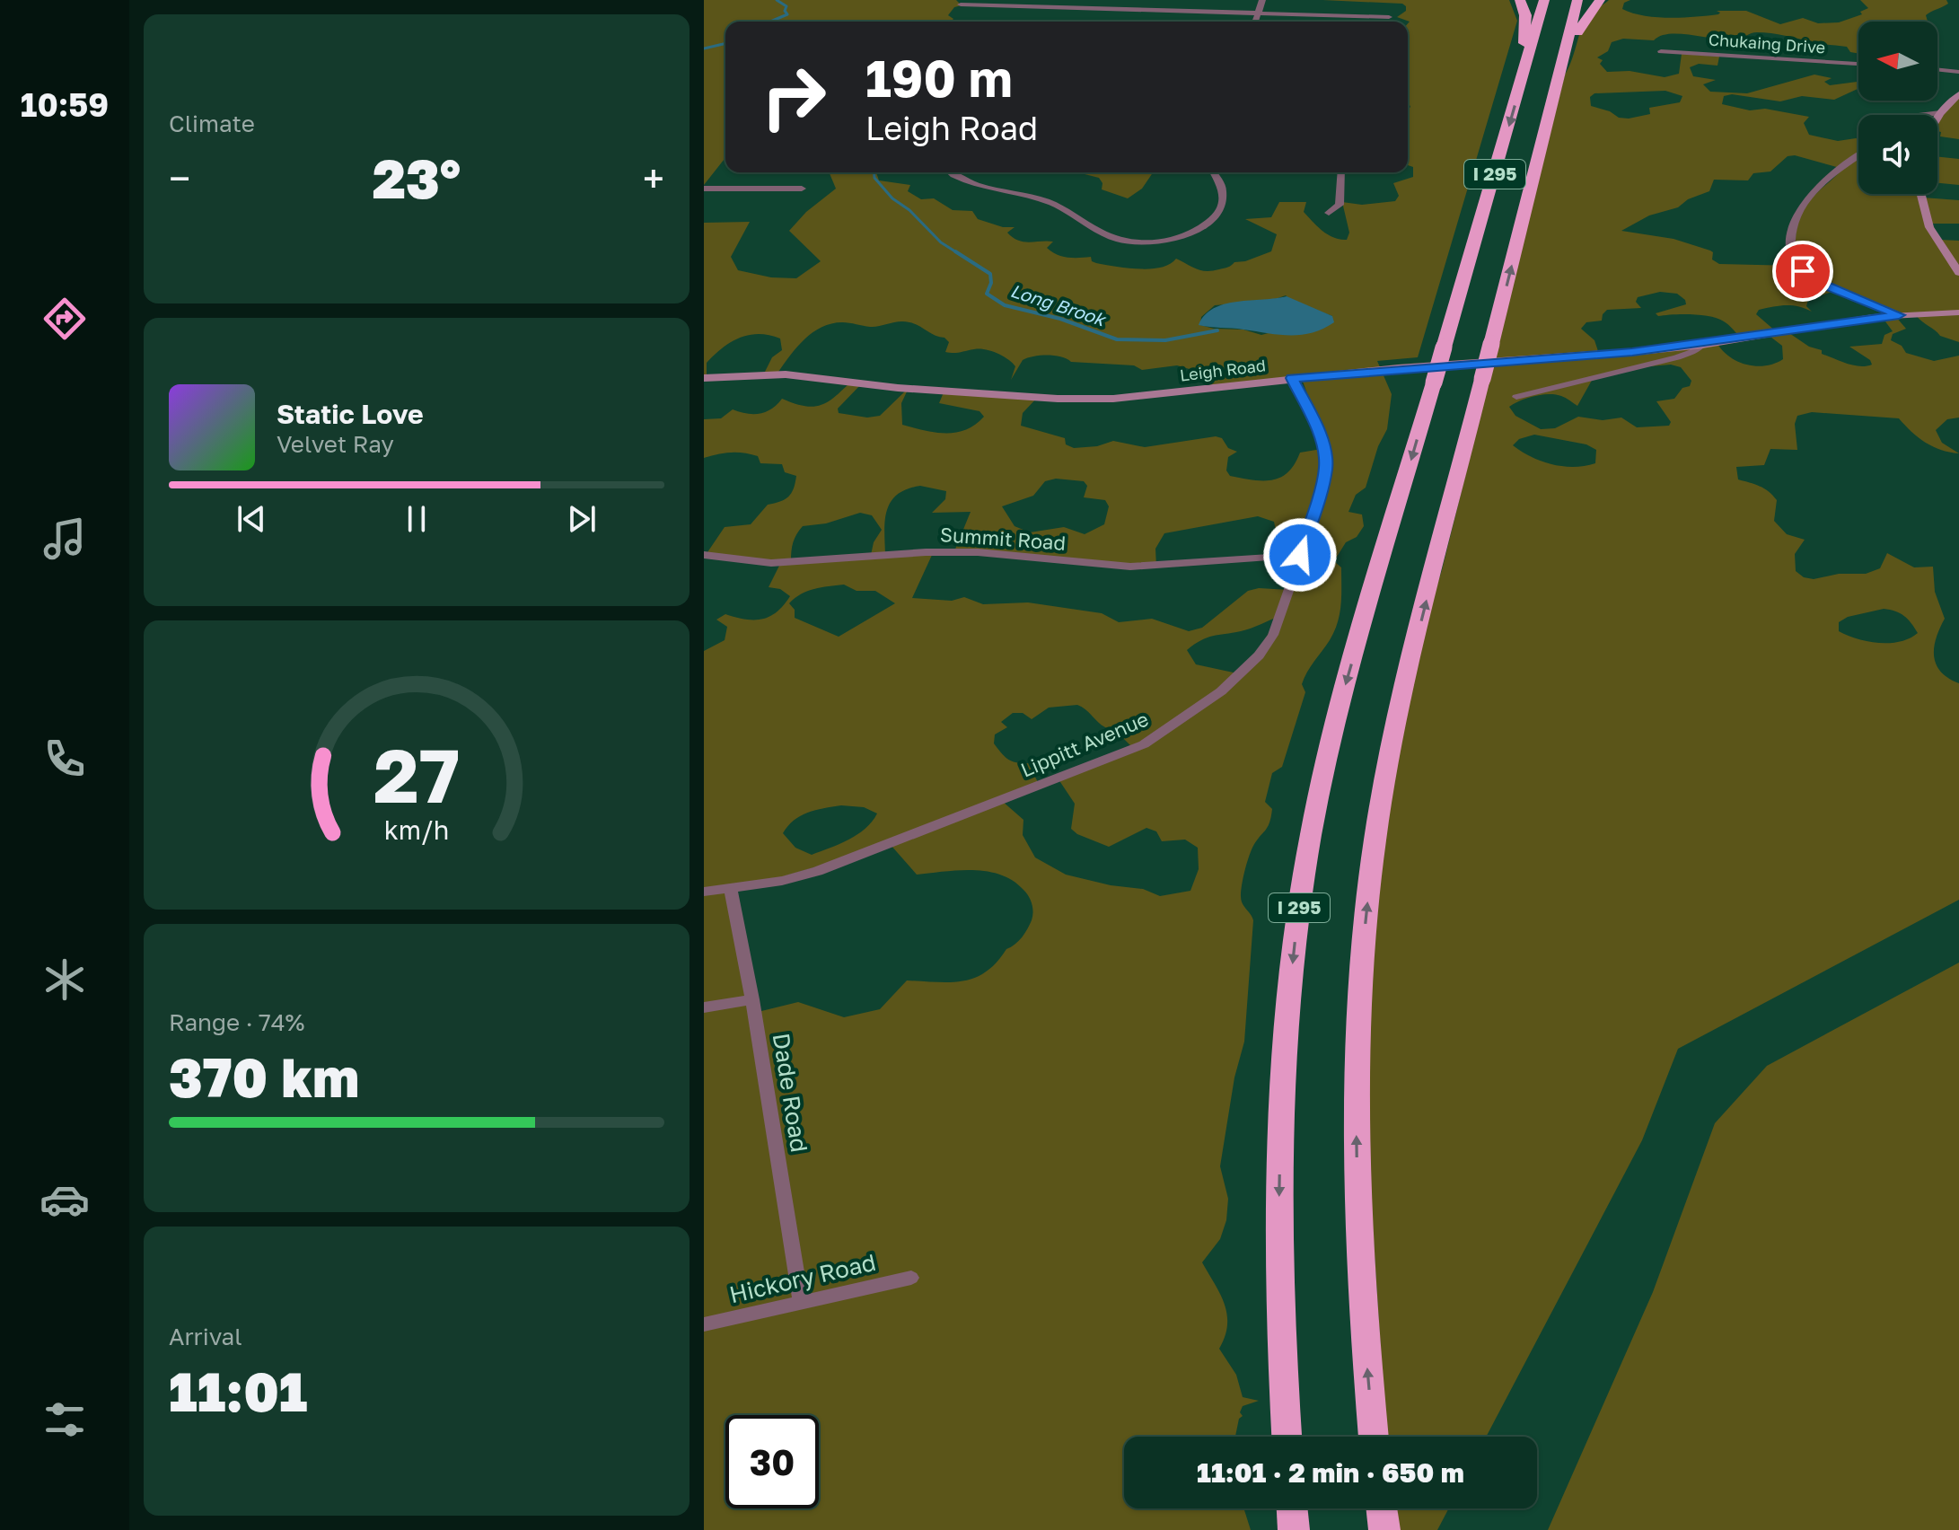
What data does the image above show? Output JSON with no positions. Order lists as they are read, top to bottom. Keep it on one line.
{"streets":{"highway":["I 295"],"street":["Chukaing Drive","Leigh Road","Summit Road","Lippitt Avenue","Dade Road","Hickory Road"]},"crossings":[["Leigh Road","Lippitt Avenue"],["Summit Road","Lippitt Avenue"],["Lippitt Avenue","Dade Road"],["Dade Road","Hickory Road"]],"water":["Long Brook"],"north":"left","page":{"tabs":"10:59","tile":["Climate",["Range · 74%","370 km"],["Arrival","11:01"]],"turn":["190 m","Leigh Road"],"heat":["−","23°","+"],"song":["Static Love","Velvet Ray"],"limit":"30","trip":"11:01 · 2 min · 650 m","gauge":["27","km/h"]}}
